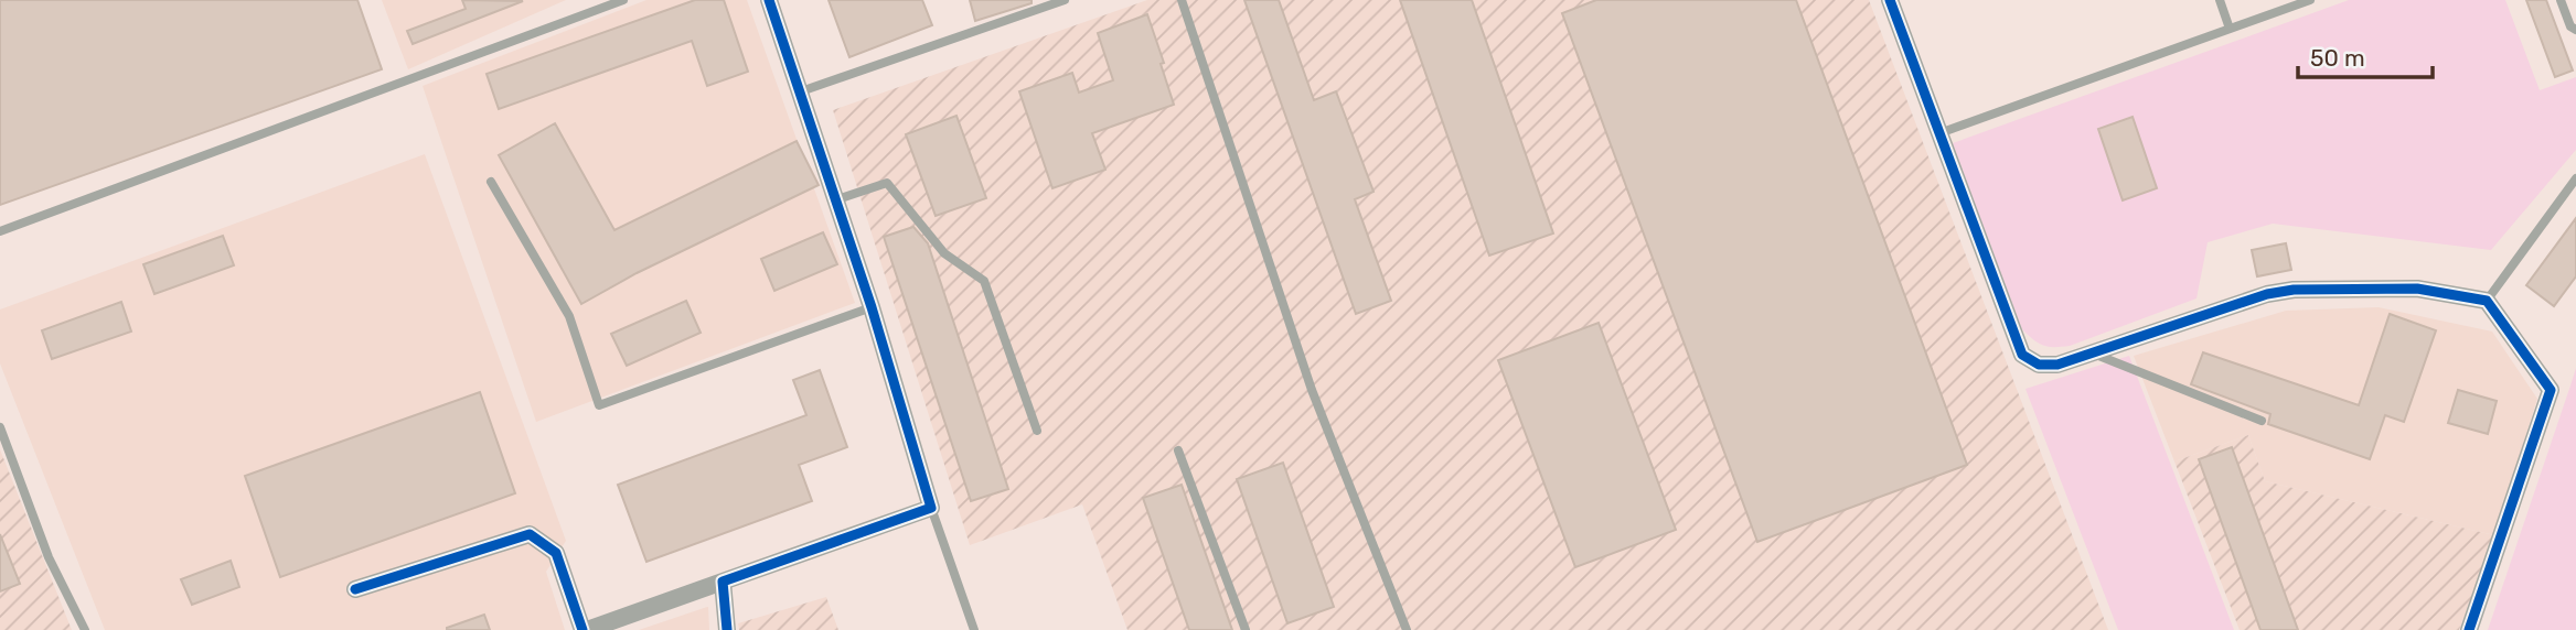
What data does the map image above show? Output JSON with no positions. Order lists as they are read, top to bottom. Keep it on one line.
{"scale_bar":"50 m"}
